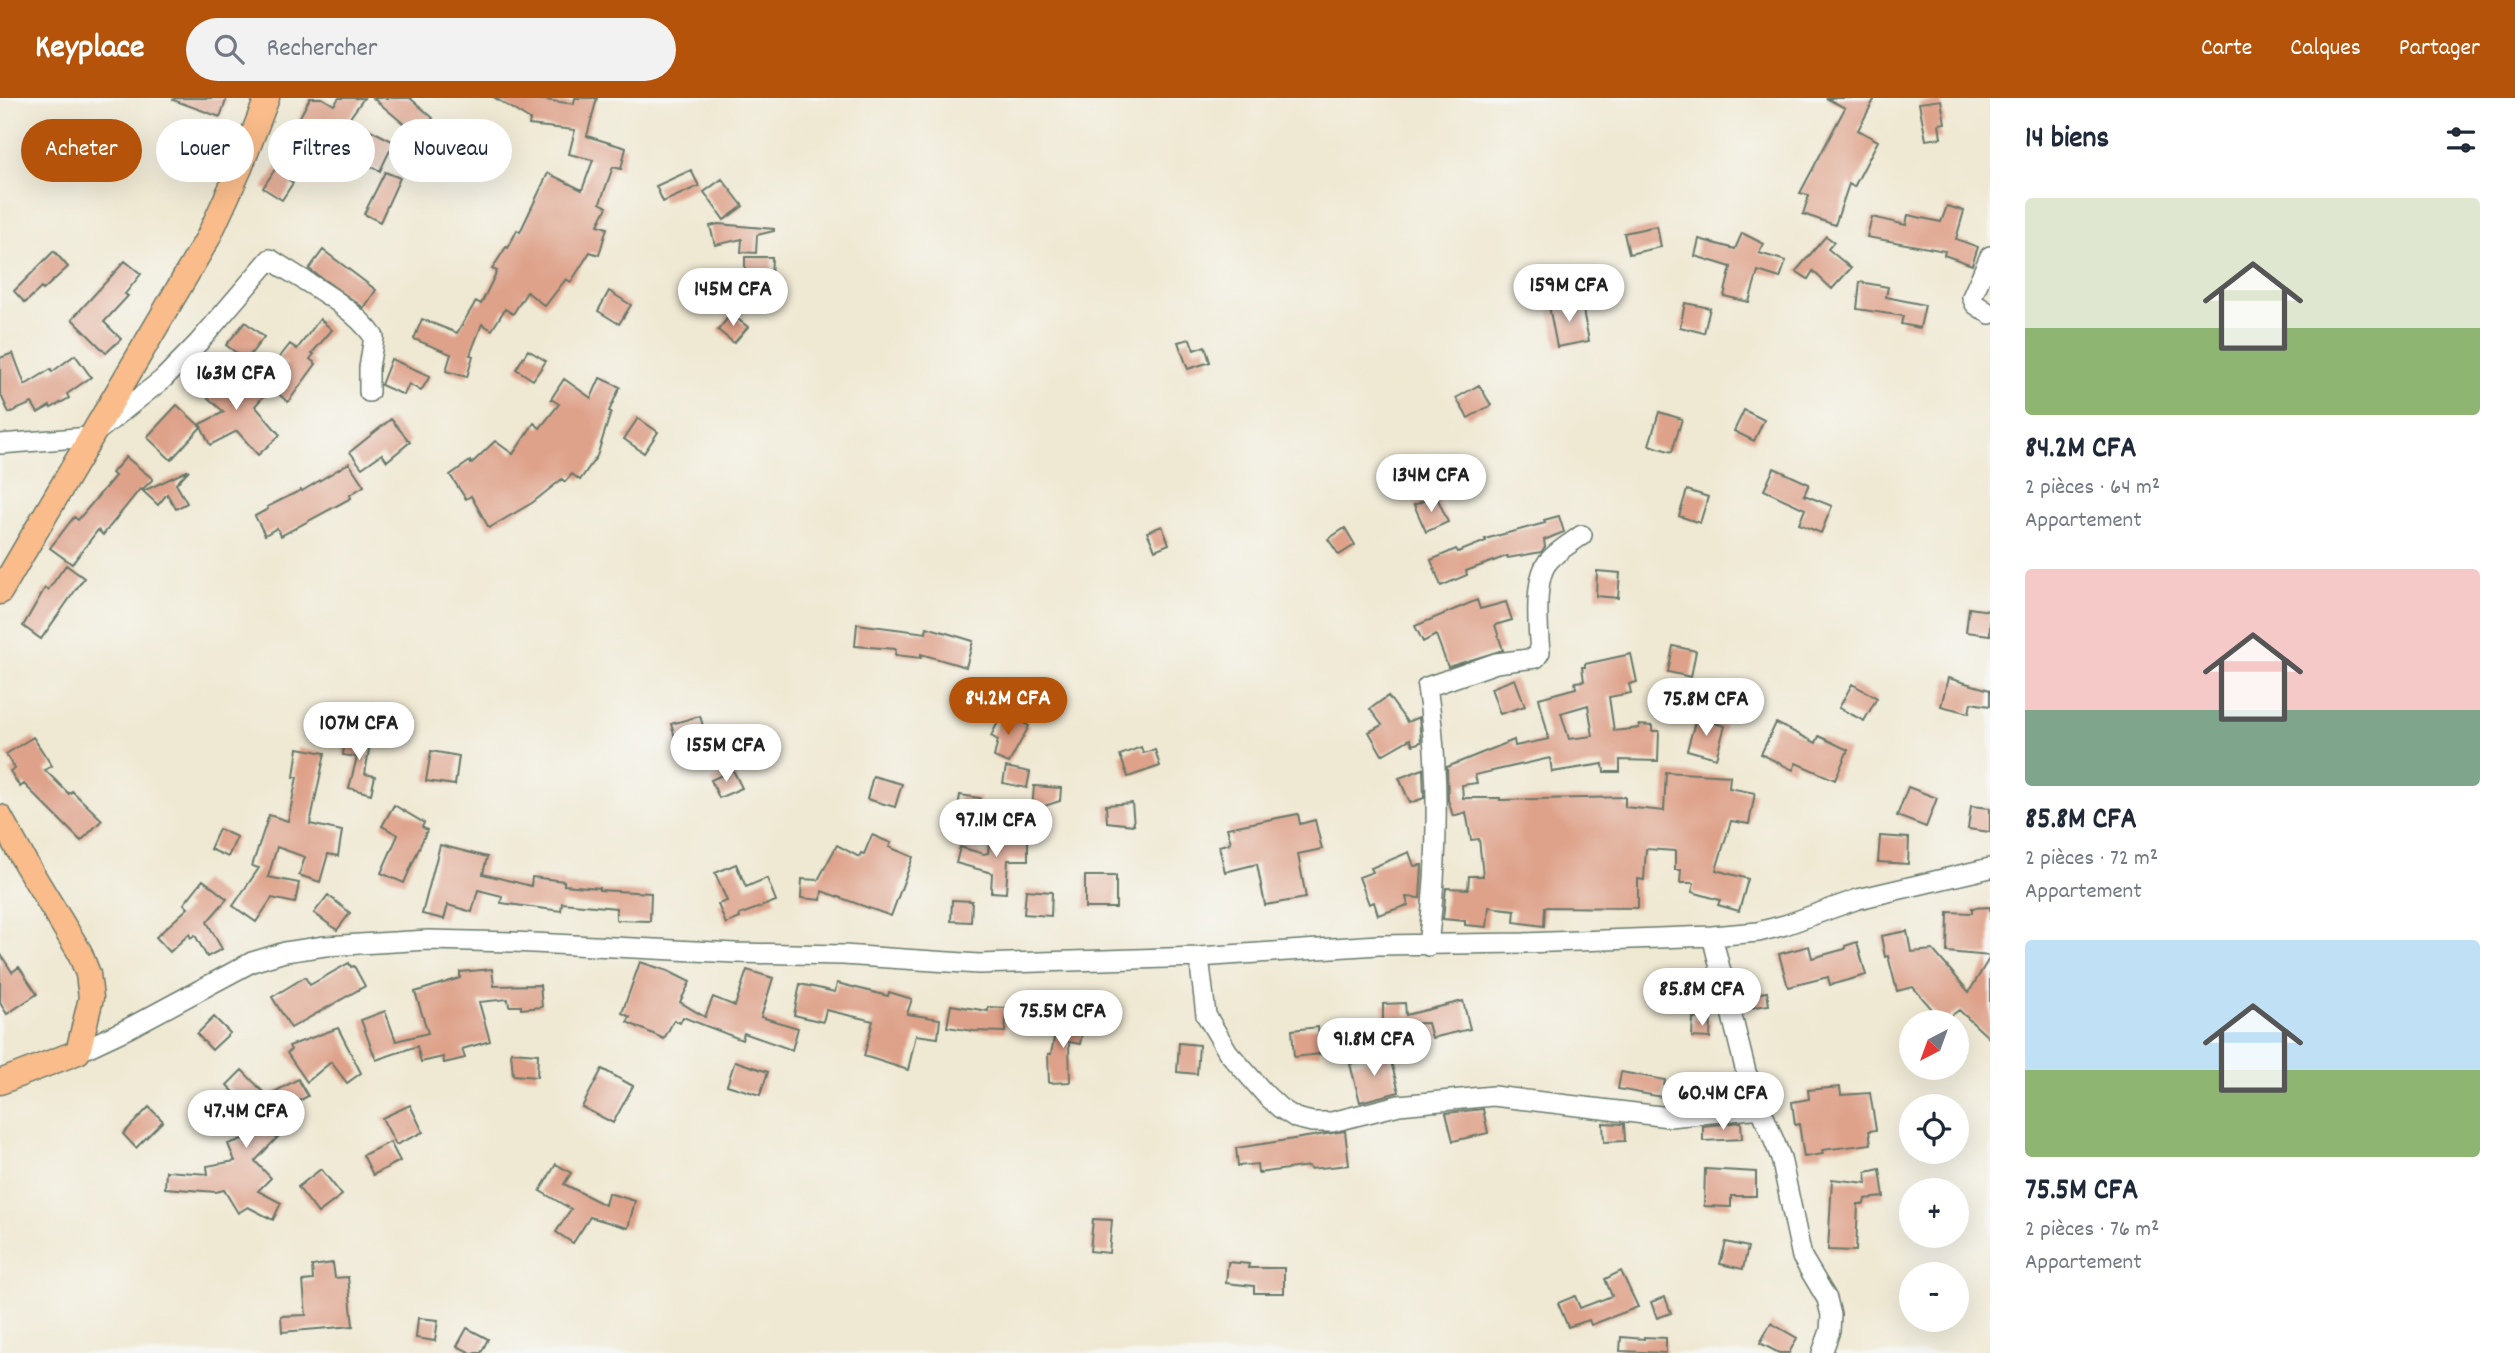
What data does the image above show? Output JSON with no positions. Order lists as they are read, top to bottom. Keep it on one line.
{"north":"bottom left","page":{"header":"Keyplace","search":"Rechercher","nav":["Carte","Calques","Partager"],"heading":"14 biens","chip":["Acheter","Louer","Filtres","Nouveau"],"list":[{"name":"84.2M CFA","note":"2 pièces · 64 m² · Appartement"},{"name":"85.8M CFA","note":"2 pièces · 72 m² · Appartement"},{"name":"75.5M CFA","note":"2 pièces · 76 m² · Appartement"}],"price":["159M CFA","145M CFA","163M CFA","134M CFA","84.2M CFA","75.8M CFA","107M CFA","155M CFA","97.1M CFA","85.8M CFA","75.5M CFA","91.8M CFA","60.4M CFA","47.4M CFA"],"map_buttons":["+","−"]}}
